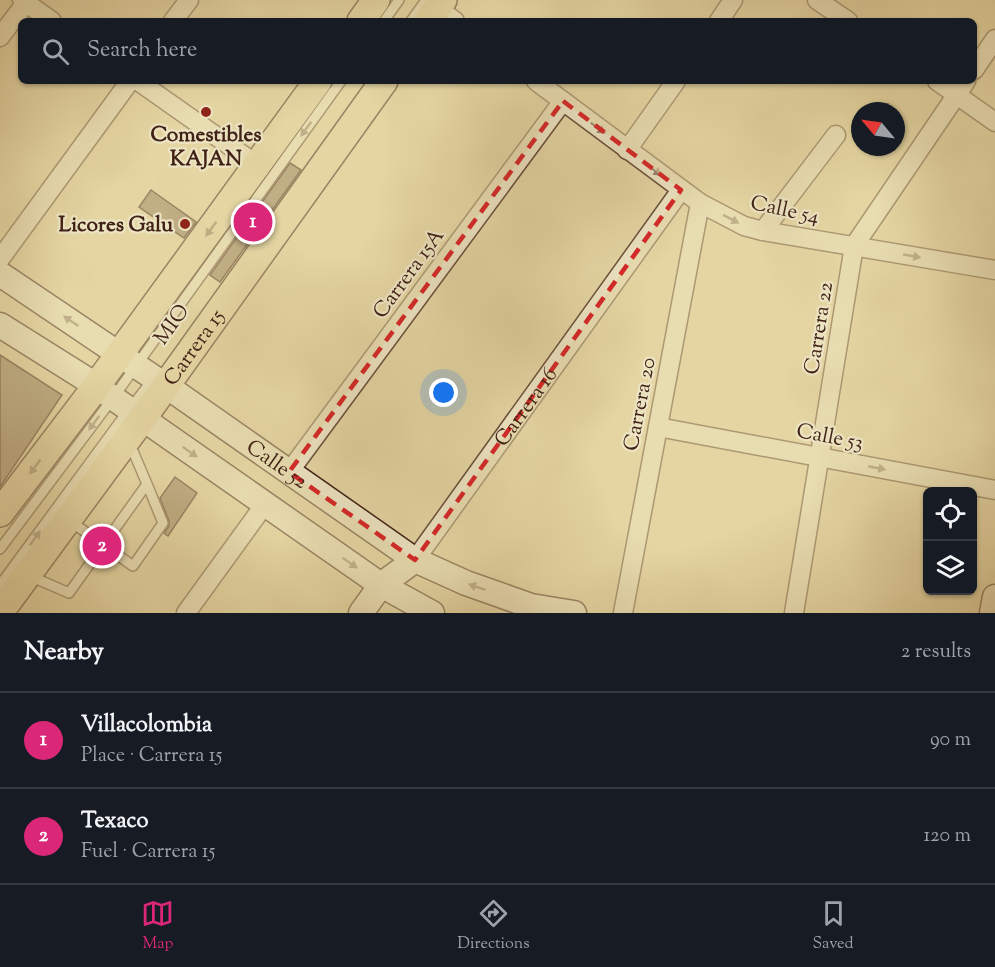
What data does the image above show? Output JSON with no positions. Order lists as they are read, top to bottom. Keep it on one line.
{"streets":{"main road":["Carrera 15"],"street":["Calle 54","Carrera 15A","Carrera 22","Carrera 20","Carrera 16","Calle 53","Calle 52"],"lane":["MIO"]},"crossings":[["Calle 54","Carrera 15A"],["Calle 54","Carrera 22"],["Calle 54","Carrera 20"],["Calle 54","Carrera 16"],["Carrera 15A","Calle 52"],["MIO","Carrera 15"],["MIO","Calle 52"],["Carrera 22","Calle 53"],["Carrera 15","Calle 52"],["Carrera 20","Calle 53"],["Carrera 16","Calle 52"]],"one_way":["Calle 54","MIO","Calle 53"],"places":["Comestibles KAJAN","Licores Galu"],"north":"top left","page":{"search":"Search here","pins":["1","2"],"heading":["Nearby","2 results"],"list":[{"mark":"1","name":"Villacolombia","note":"Place · Carrera 15","value":"90 m"},{"mark":"2","name":"Texaco","note":"Fuel · Carrera 15","value":"120 m"}],"nav":["Map","Directions","Saved"]}}
